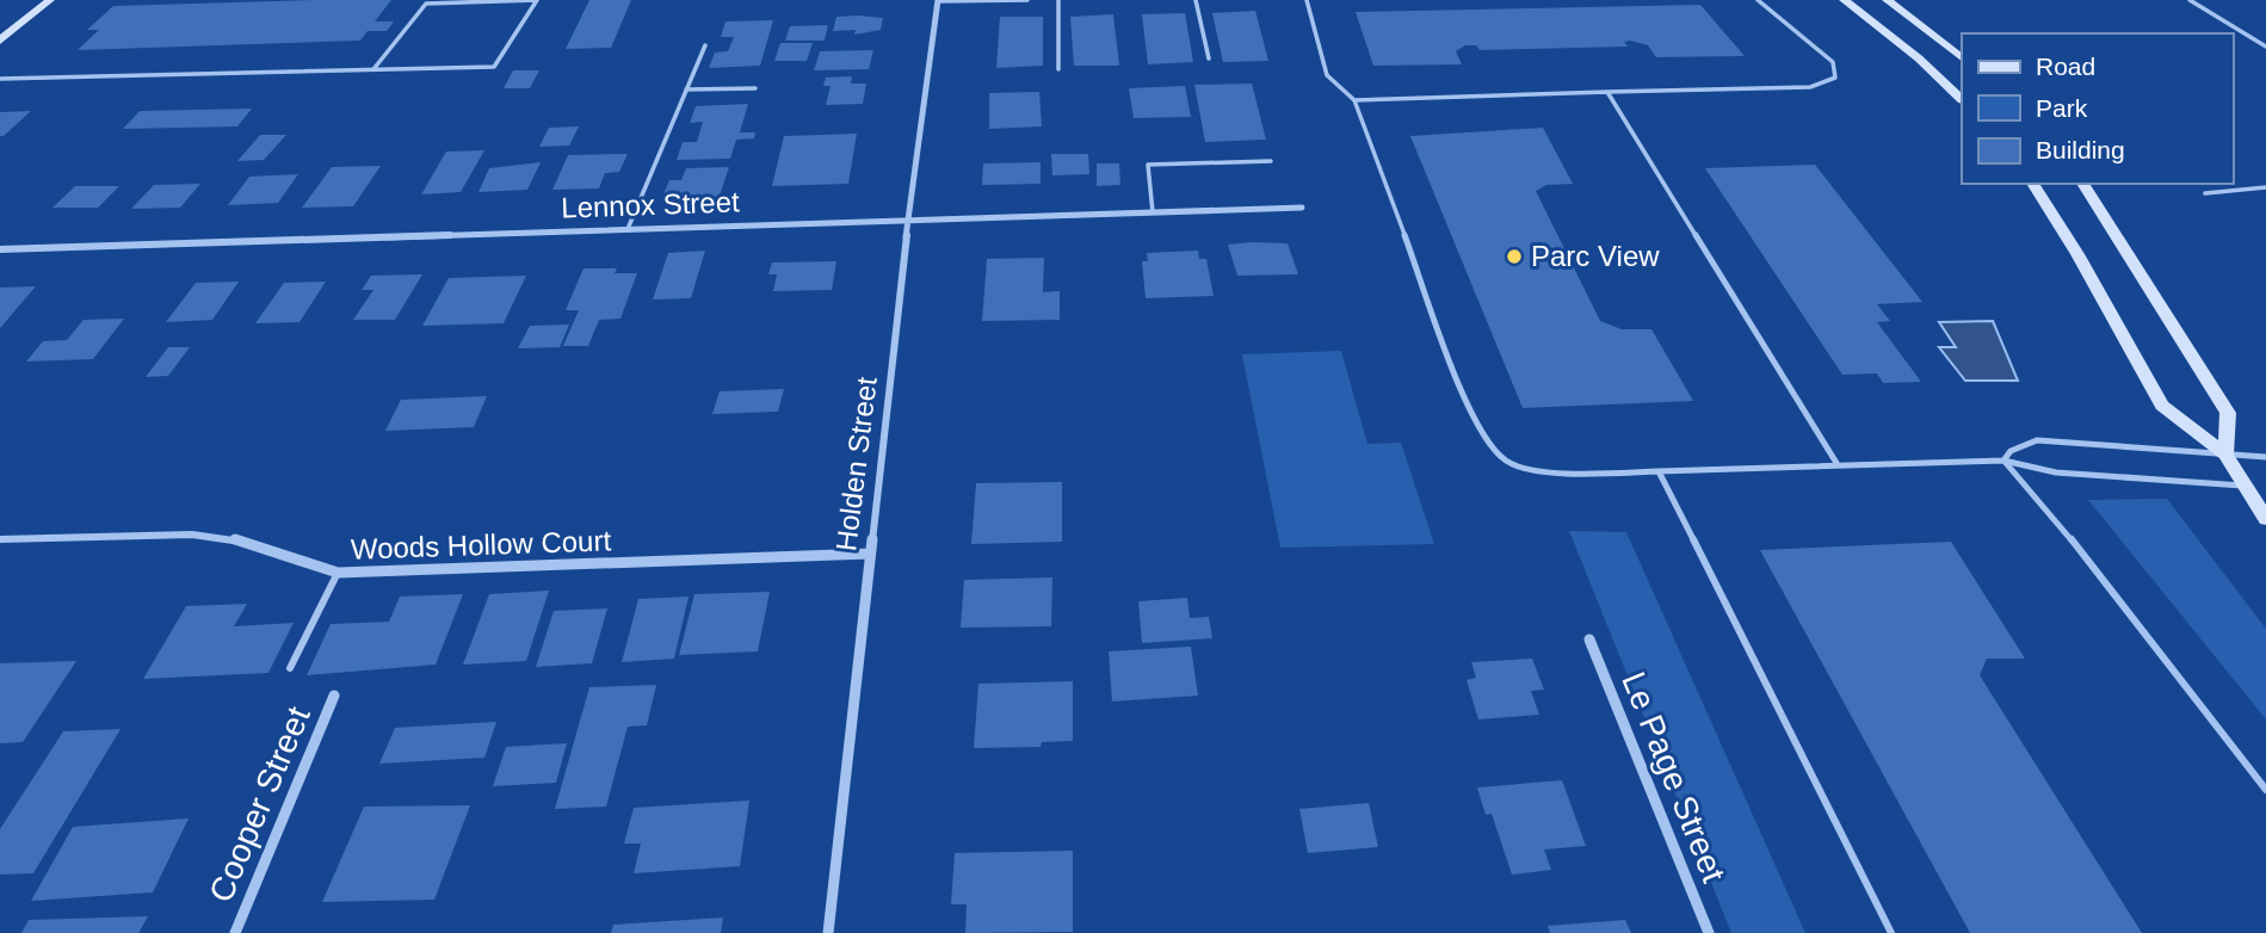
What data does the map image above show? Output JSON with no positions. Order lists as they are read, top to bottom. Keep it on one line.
{"streets":{"street":["Lennox Street","Holden Street","Woods Hollow Court","Le Page Street","Cooper Street"]},"crossings":[["Lennox Street","Holden Street"],["Holden Street","Woods Hollow Court"]],"places":["Parc View"],"legend":["Road","Park","Building"]}
